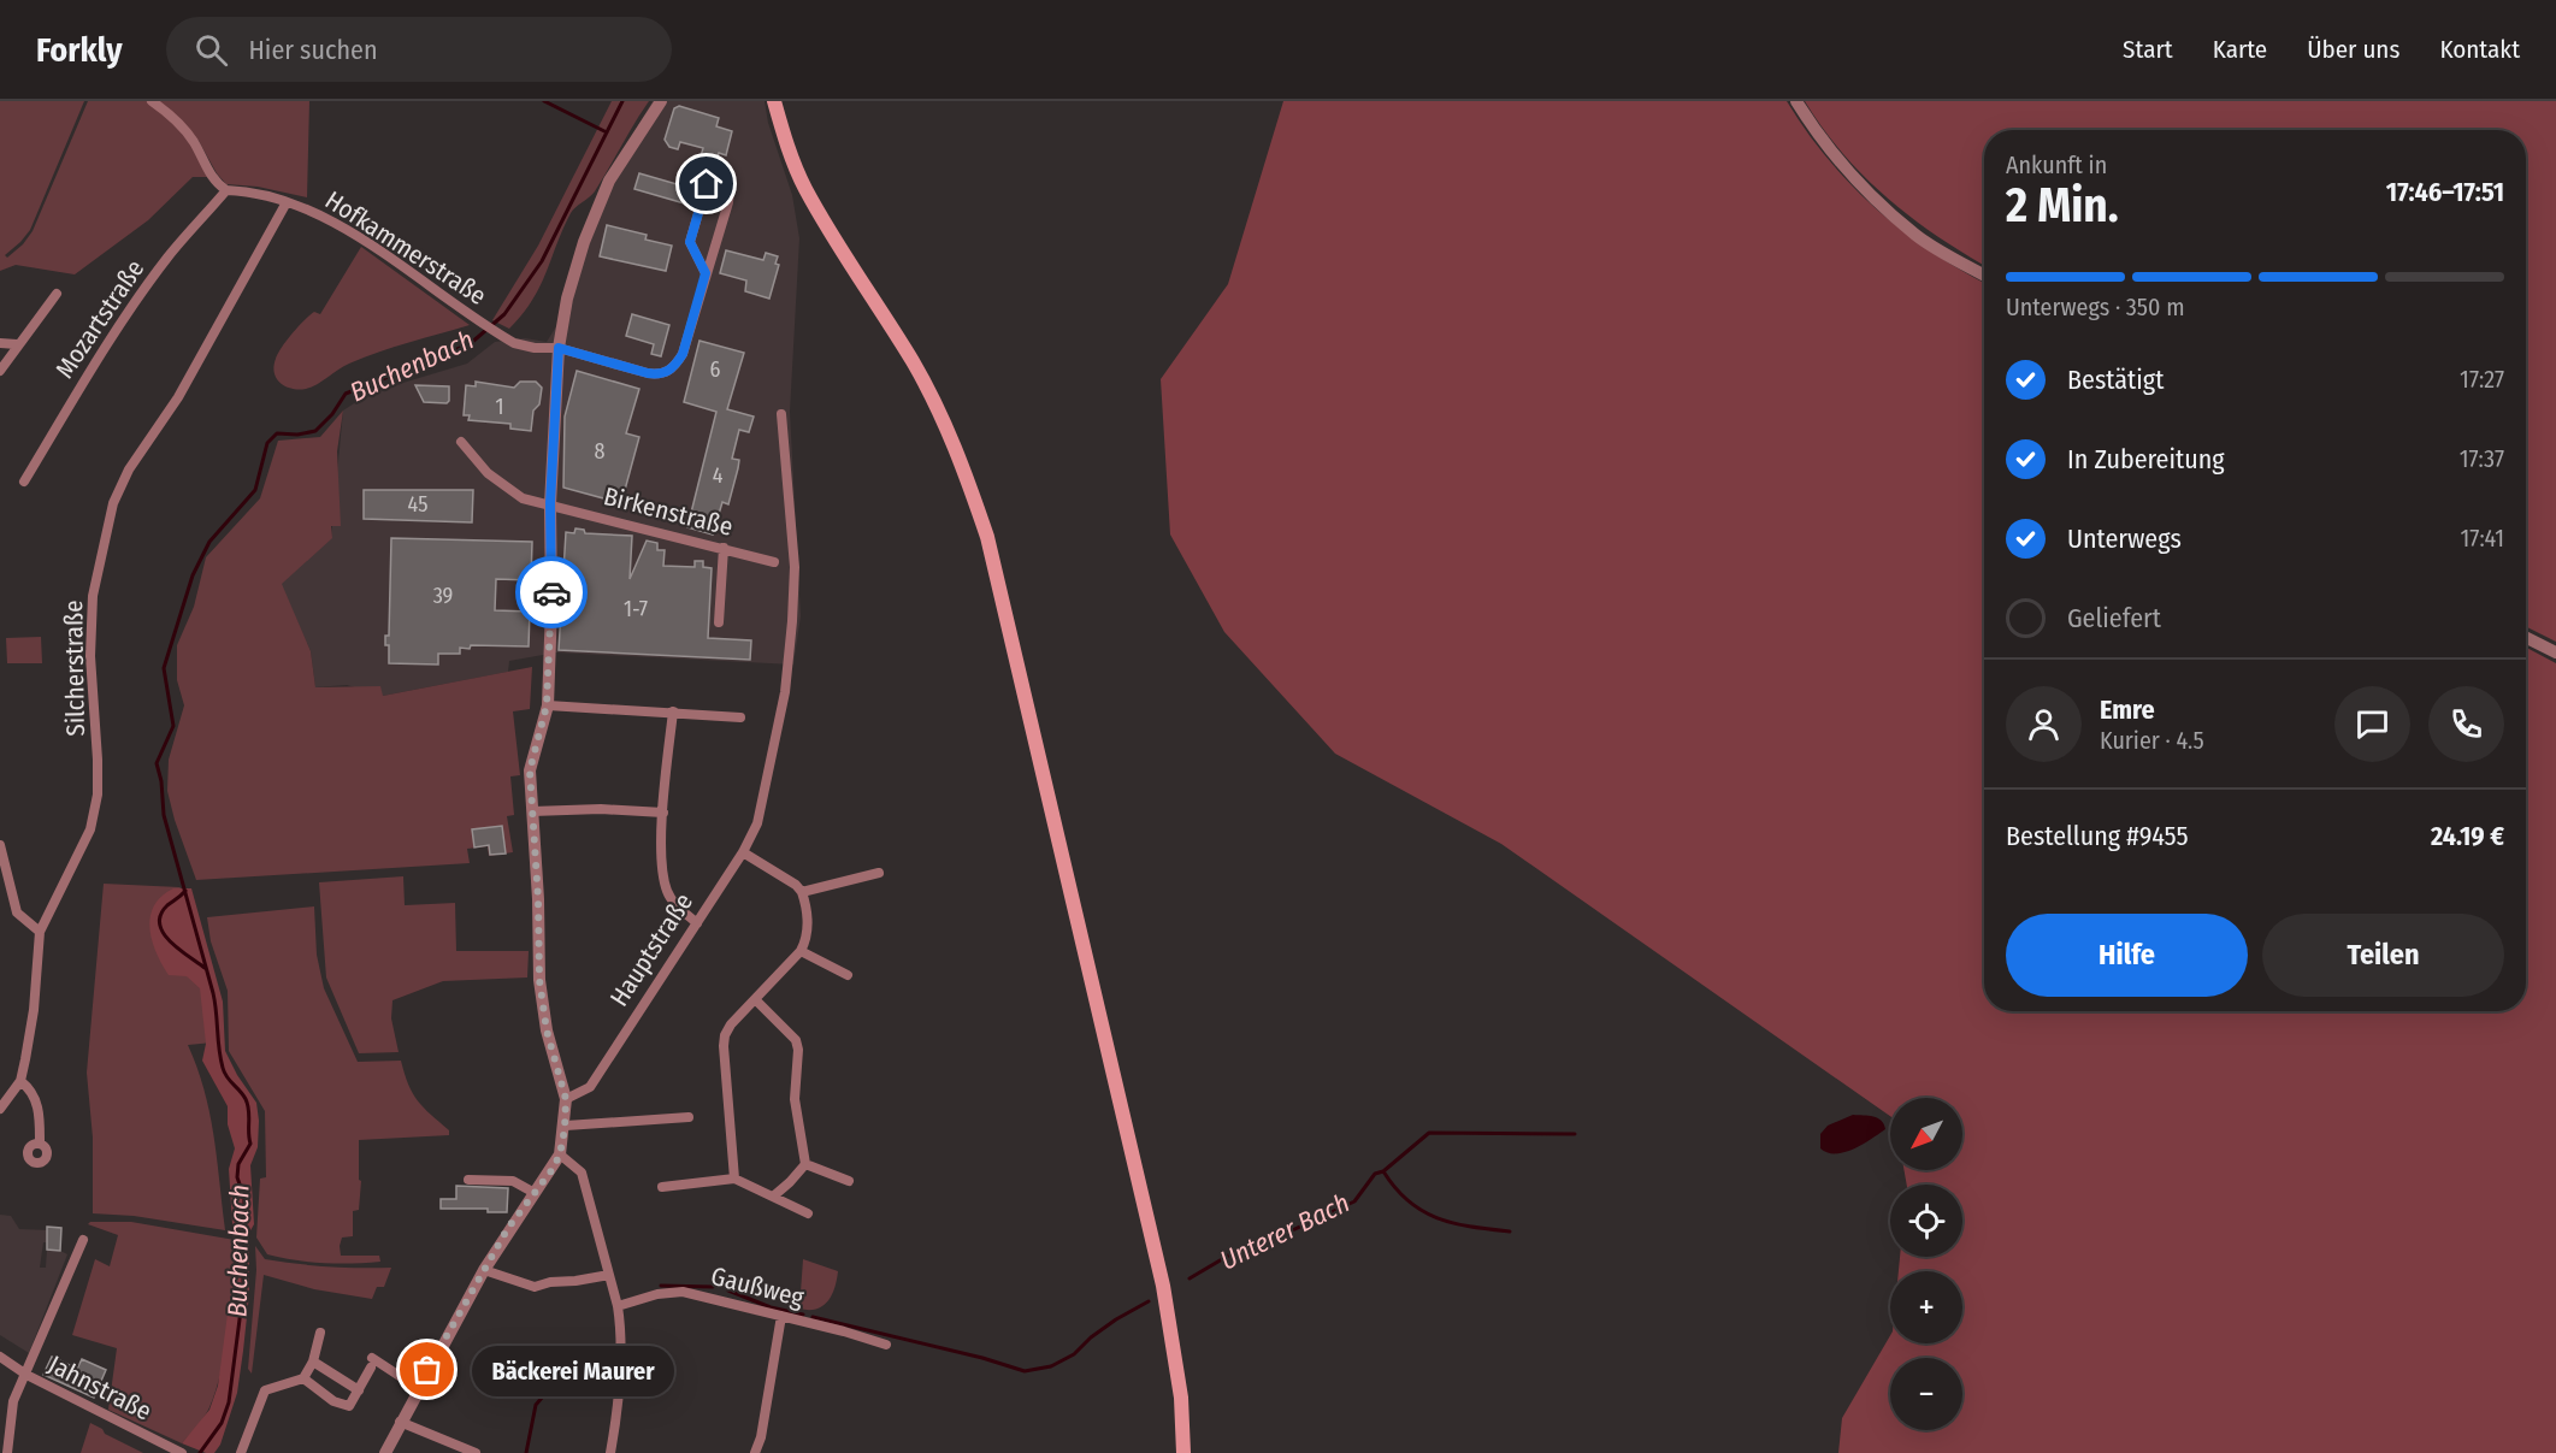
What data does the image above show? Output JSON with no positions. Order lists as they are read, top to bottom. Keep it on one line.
{"streets":{"street":["Hofkammerstraße","Mozartstraße","Birkenstraße","Silcherstraße","Hauptstraße","Gaußweg","Jahnstraße"]},"crossings":[["Hofkammerstraße","Mozartstraße"],["Hofkammerstraße","Silcherstraße"]],"water":["Buchenbach","Unterer Bach"],"places":["Bäckerei Maurer"],"house_numbers":["6","1","8","4","45","39","1-7"],"north":"bottom left","page":{"header":"Forkly","search":"Hier suchen","nav":["Start","Karte","Über uns","Kontakt"],"heading":["2 Min.","Ankunft in","17:46–17:51"],"panel":["Emre","Kurier · 4.5","Bestellung #9455","24.19 €"],"bar":"Unterwegs · 350 m","list":[["Bestätigt","17:27"],["In Zubereitung","17:37"],["Unterwegs","17:41"],"Geliefert"],"buttons":["Hilfe","Teilen"],"map_buttons":["+","−"],"bubble":"Bäckerei Maurer"}}
